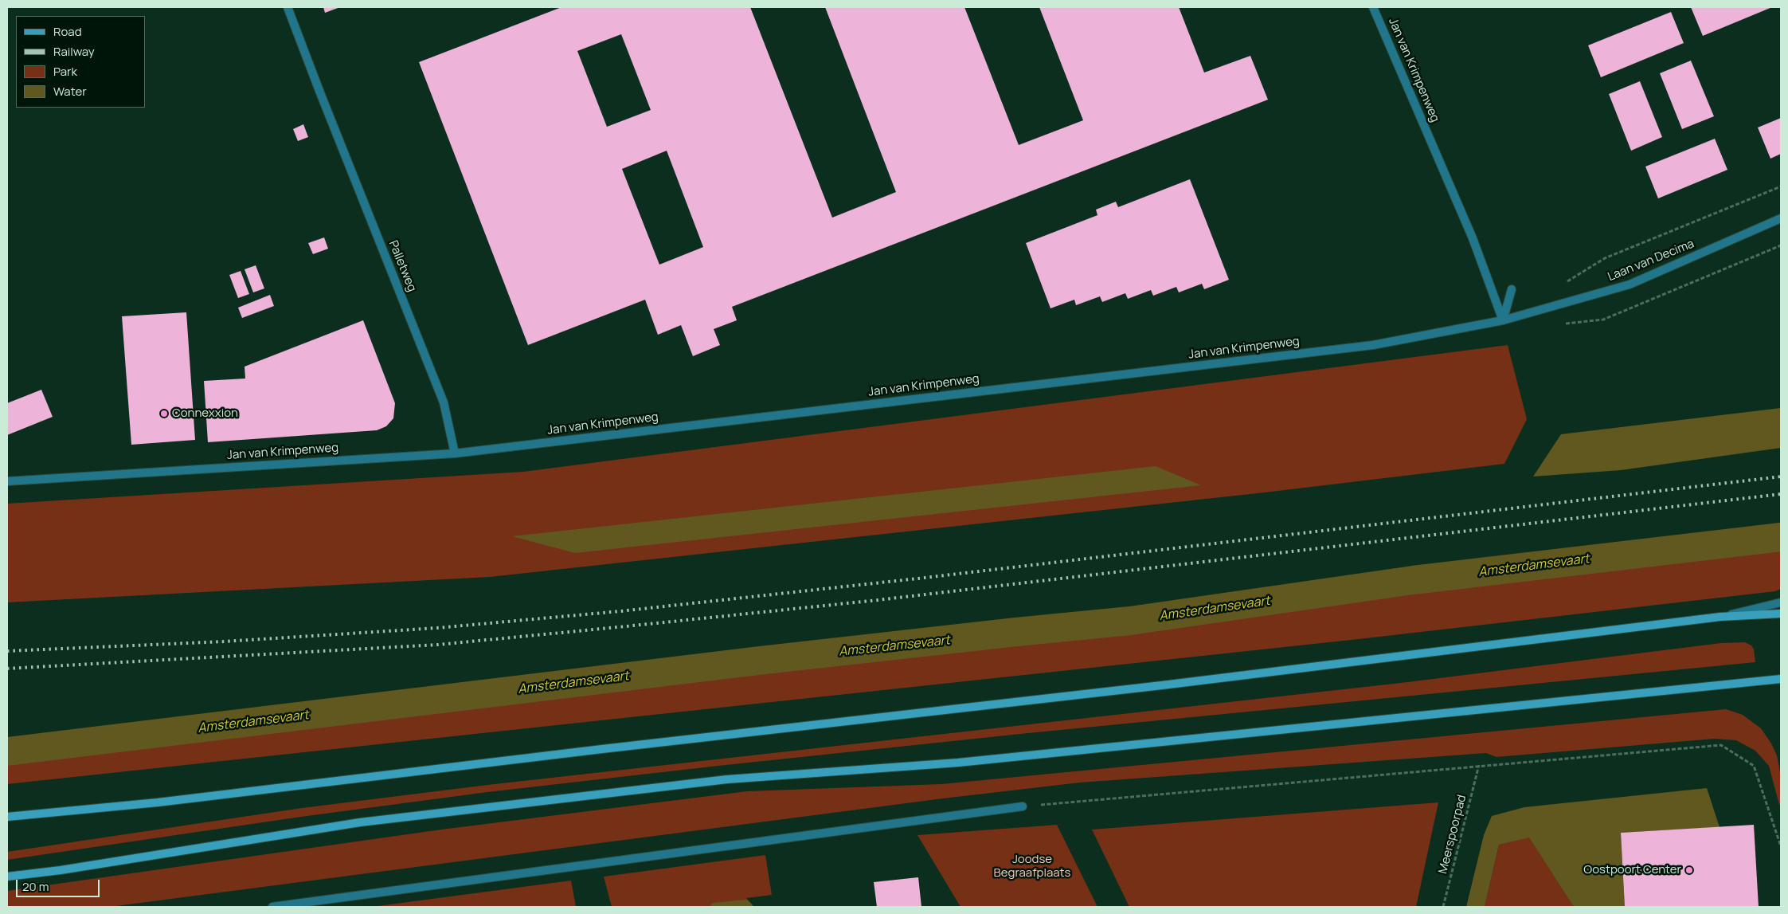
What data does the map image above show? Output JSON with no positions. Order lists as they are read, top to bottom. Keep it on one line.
{"streets":{"street":["Jan van Krimpenweg","Laan van Decima","Palletweg"],"path":["Meerspoorpad"]},"crossings":[["Jan van Krimpenweg","Laan van Decima"],["Jan van Krimpenweg","Palletweg"]],"water":["Amsterdamsevaart"],"parks":["Joodse Begraafplaats"],"places":["Connexxion","Oostpoort Center"],"legend":["Road","Railway","Park","Water"],"scale_bar":"20 m"}
